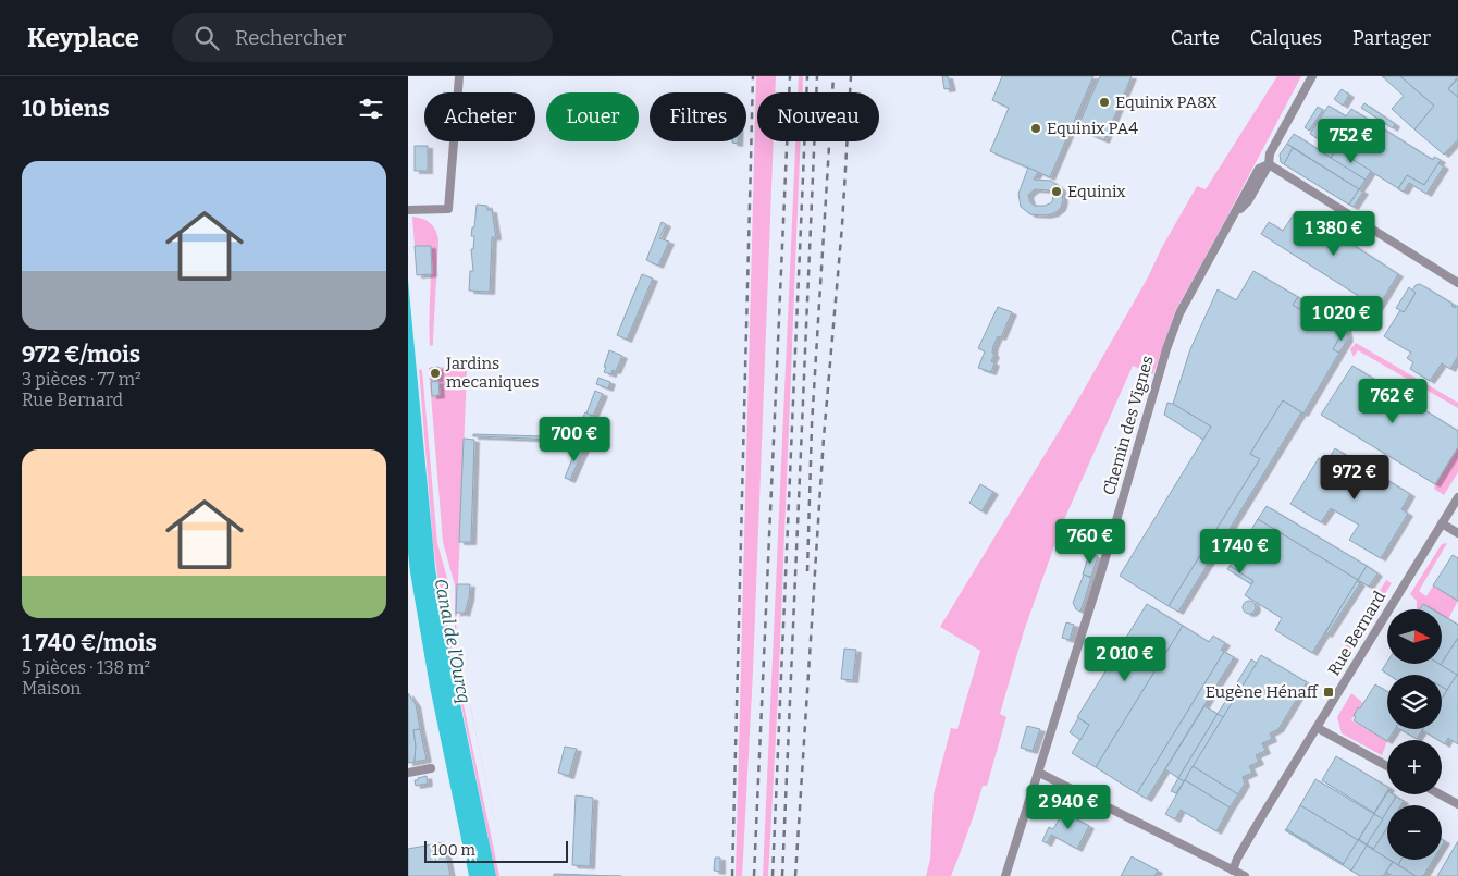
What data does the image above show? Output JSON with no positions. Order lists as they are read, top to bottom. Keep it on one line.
{"streets":{"street":["Chemin des Vignes","Rue Bernard"]},"water":["Canal de l'Ourcq"],"places":{"other":["Equinix PA8X","Equinix PA4","Equinix","Jardins mecaniques"],"transit":["Eugène Hénaff"]},"scale_bar":"100 m","north":"right","page":{"header":"Keyplace","search":"Rechercher","nav":["Carte","Calques","Partager"],"heading":"10 biens","chip":["Acheter","Louer","Filtres","Nouveau"],"price":["752 €","1 380 €","1 020 €","762 €","700 €","972 €","760 €","1 740 €","2 010 €","2 940 €"],"list":[{"name":"972 €/mois","note":"3 pièces · 77 m² · Rue Bernard"},{"name":"1 740 €/mois","note":"5 pièces · 138 m² · Maison"}],"map_buttons":["+","−"],"scale":"100 m"}}
